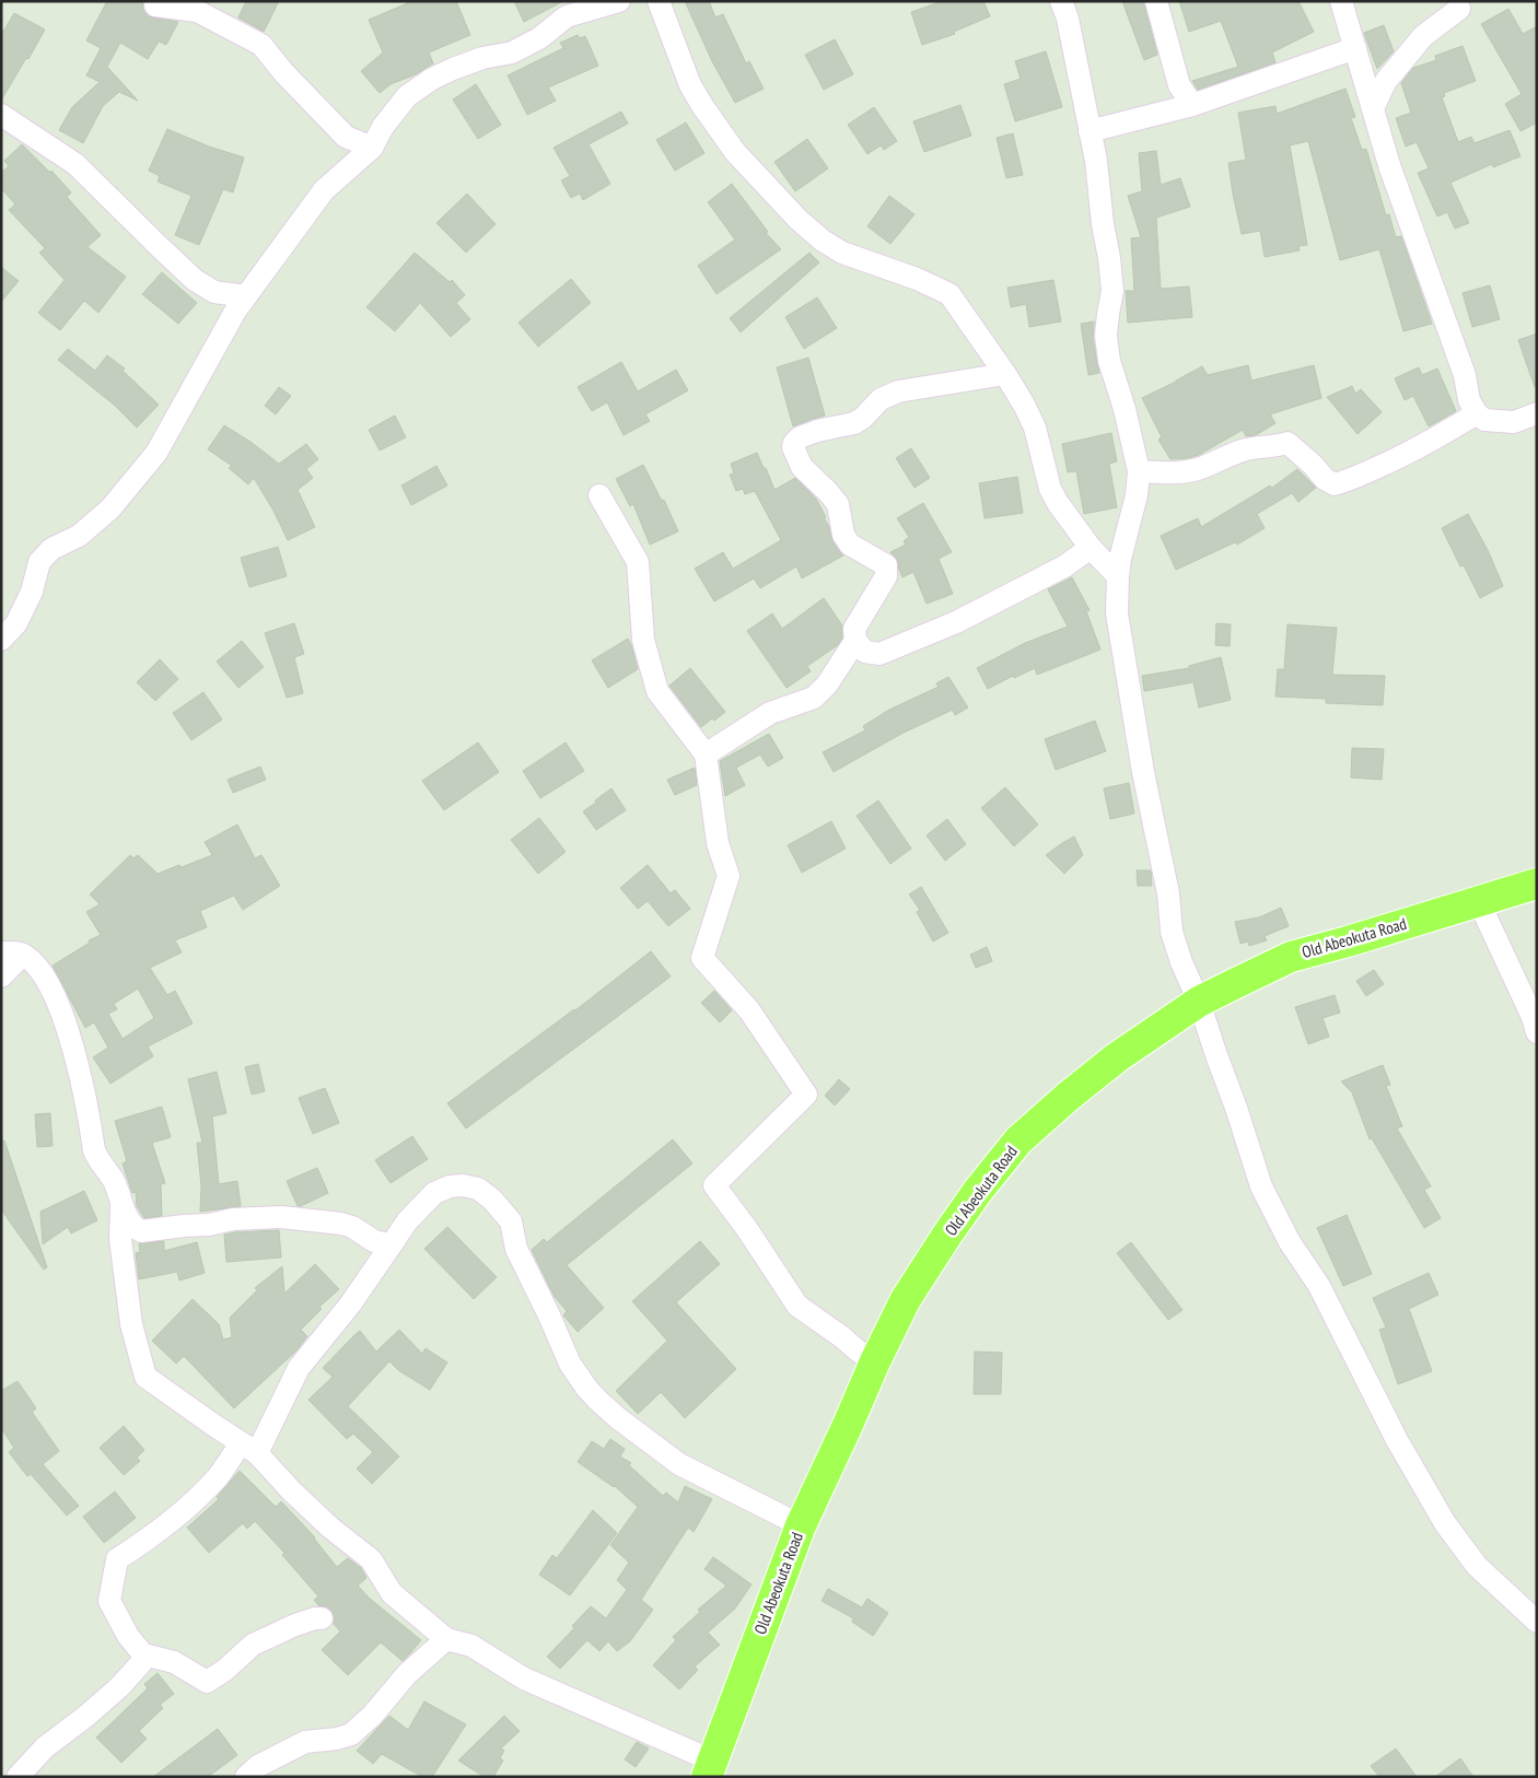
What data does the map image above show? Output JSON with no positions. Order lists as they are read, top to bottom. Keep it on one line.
{"streets":{"highway":["Old Abeokuta Road"]}}
